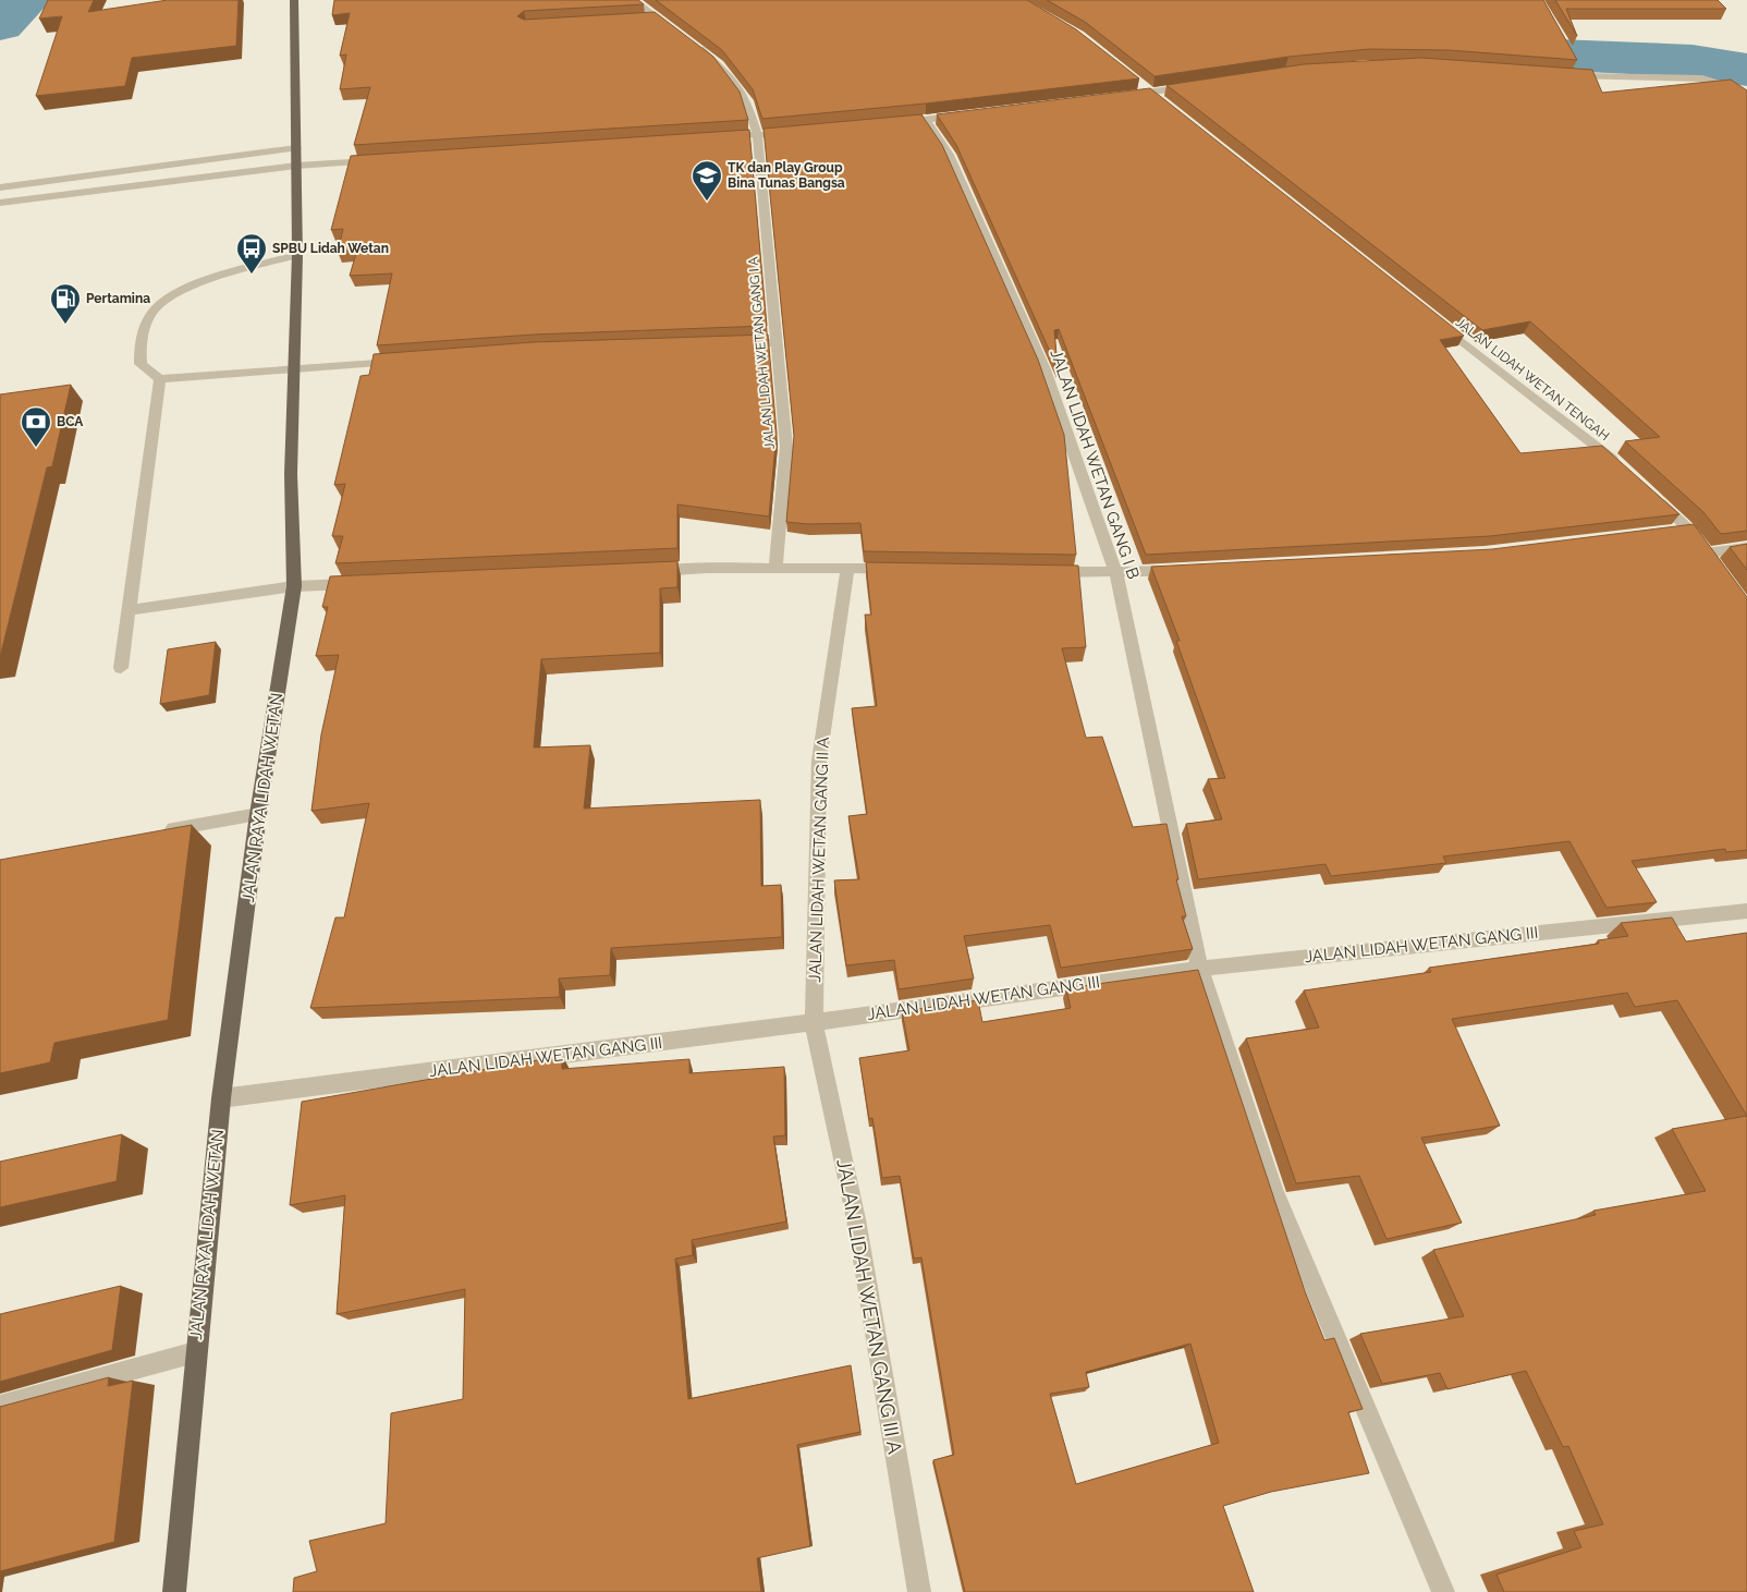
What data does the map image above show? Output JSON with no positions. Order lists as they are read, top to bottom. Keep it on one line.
{"streets":{"main road":["JALAN RAYA LIDAH WETAN"],"street":["JALAN LIDAH WETAN GANG I A","JALAN LIDAH WETAN TENGAH","JALAN LIDAH WETAN GANG I B","JALAN LIDAH WETAN GANG II A","JALAN LIDAH WETAN GANG III","JALAN LIDAH WETAN GANG III A"]},"crossings":[["JALAN LIDAH WETAN GANG I B","JALAN LIDAH WETAN GANG III"],["JALAN RAYA LIDAH WETAN","JALAN LIDAH WETAN GANG III"],["JALAN LIDAH WETAN GANG II A","JALAN LIDAH WETAN GANG III"],["JALAN LIDAH WETAN GANG II A","JALAN LIDAH WETAN GANG III A"],["JALAN LIDAH WETAN GANG III","JALAN LIDAH WETAN GANG III A"]],"places":{"school or university":["TK dan Play Group Bina Tunas Bangsa"],"bus stop":["SPBU Lidah Wetan"],"fuel station":["Pertamina"],"bank":["BCA"]}}
